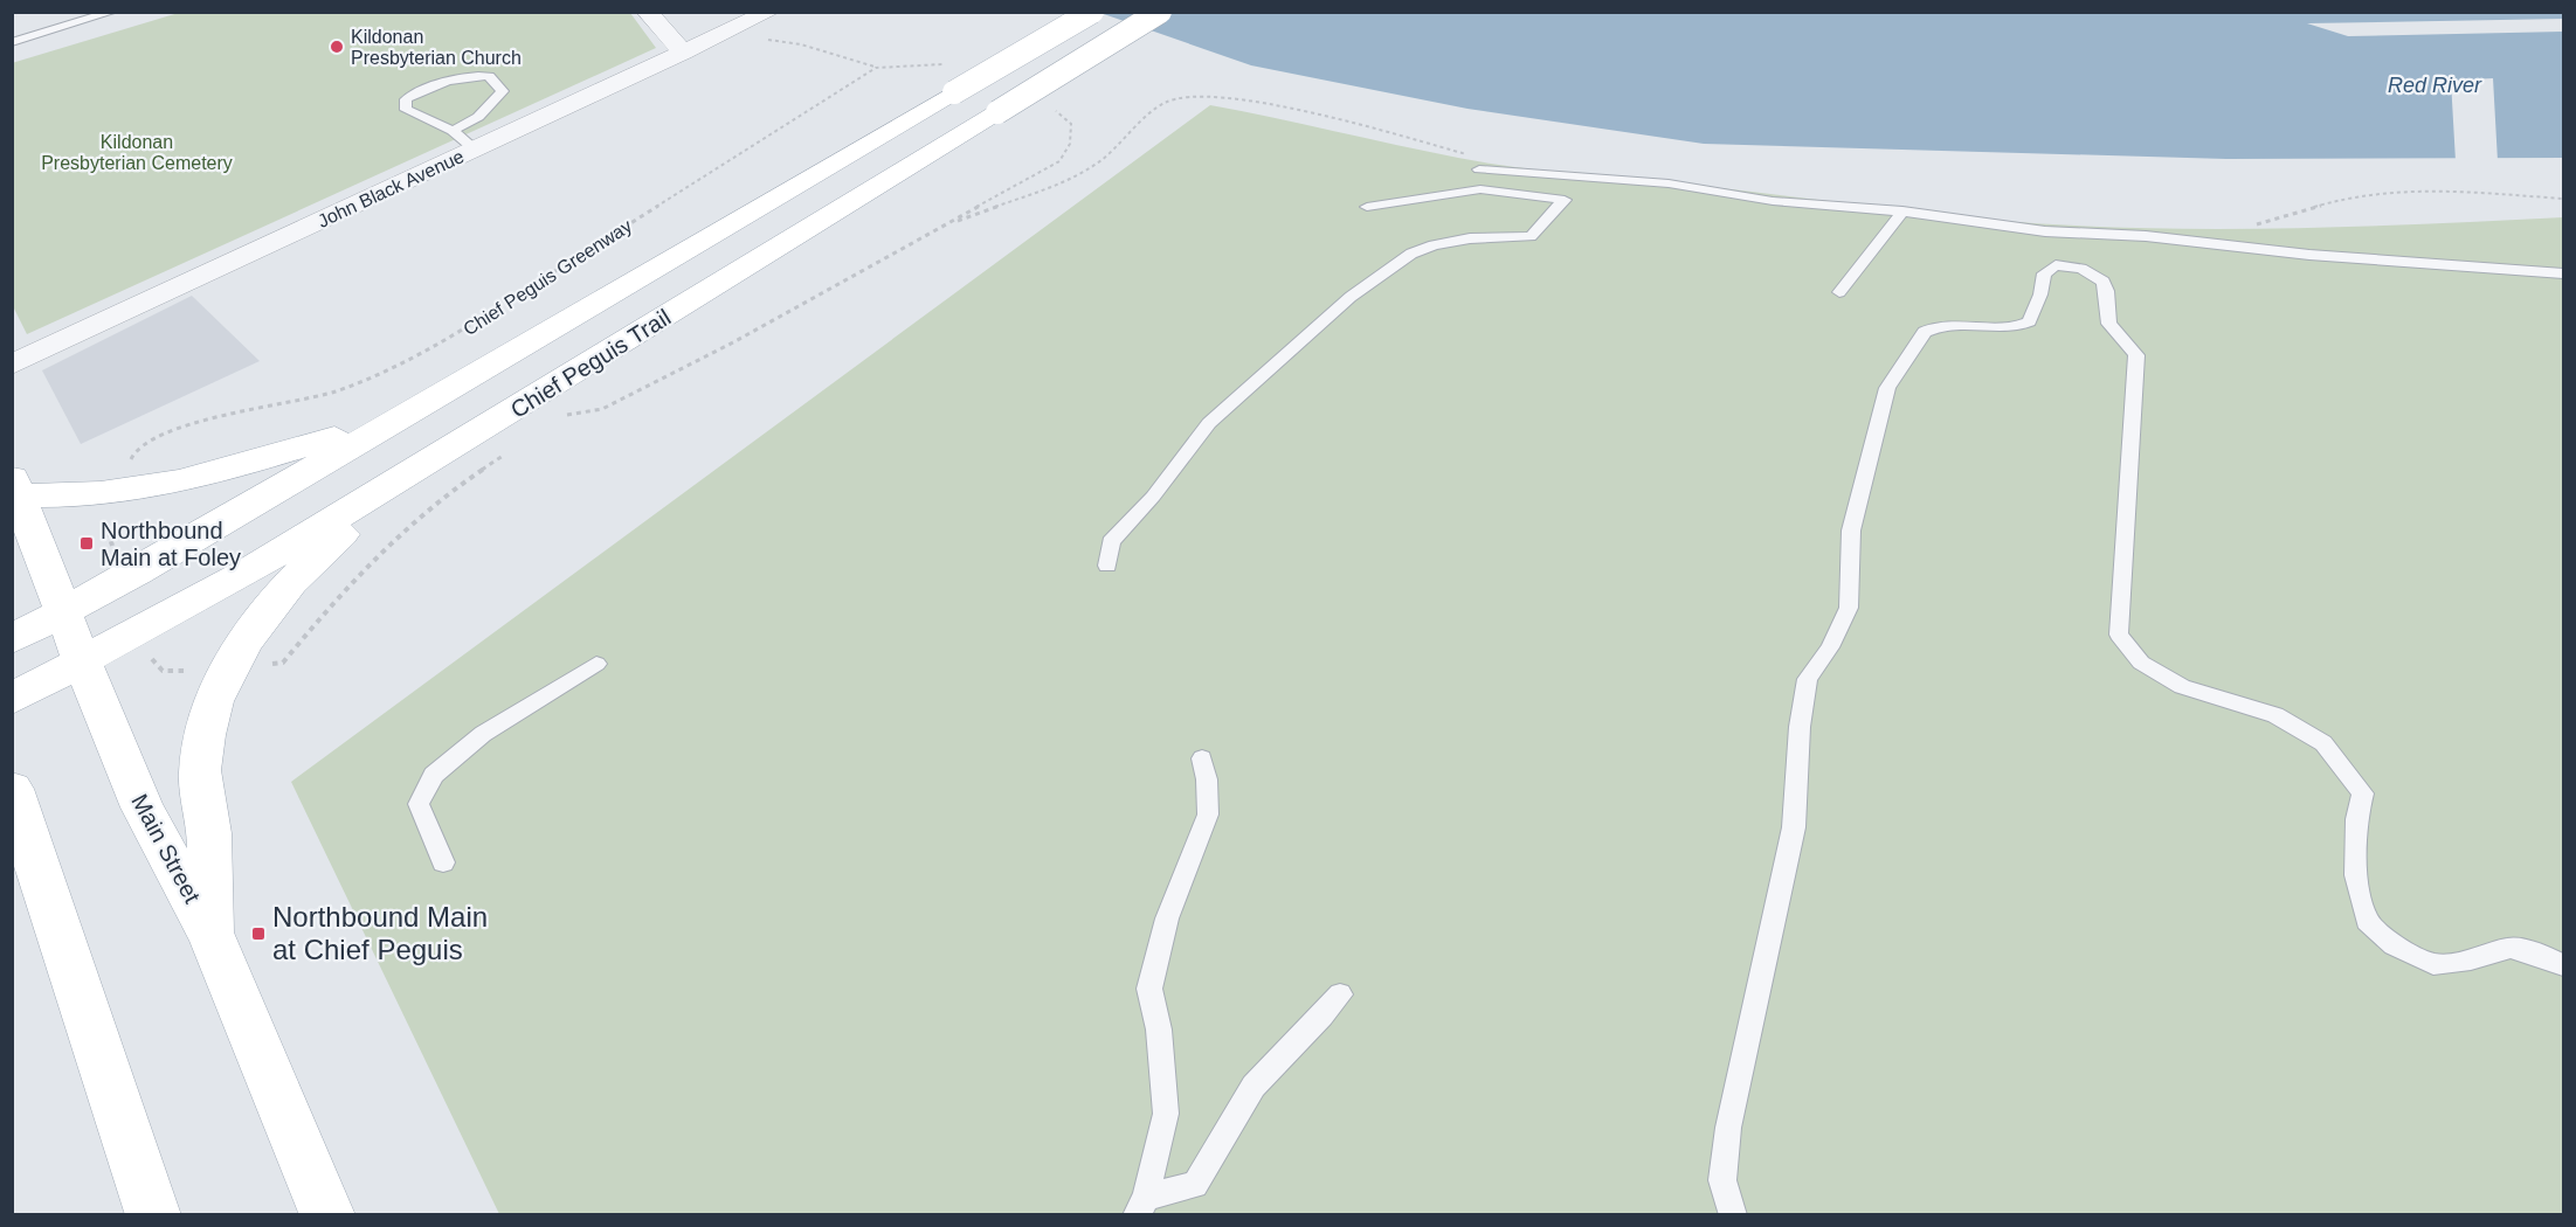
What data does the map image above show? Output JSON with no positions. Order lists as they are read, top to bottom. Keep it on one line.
{"streets":{"main road":["Chief Peguis Trail","Main Street"],"street":["John Black Avenue"],"path":["Chief Peguis Greenway"]},"crossings":[["Chief Peguis Trail","Main Street"]],"water":["Red River"],"parks":["Kildonan Presbyterian Cemetery"],"places":{"other":["Kildonan Presbyterian Church"],"transit":["Northbound Main at Foley","Northbound Main at Chief Peguis"]}}
